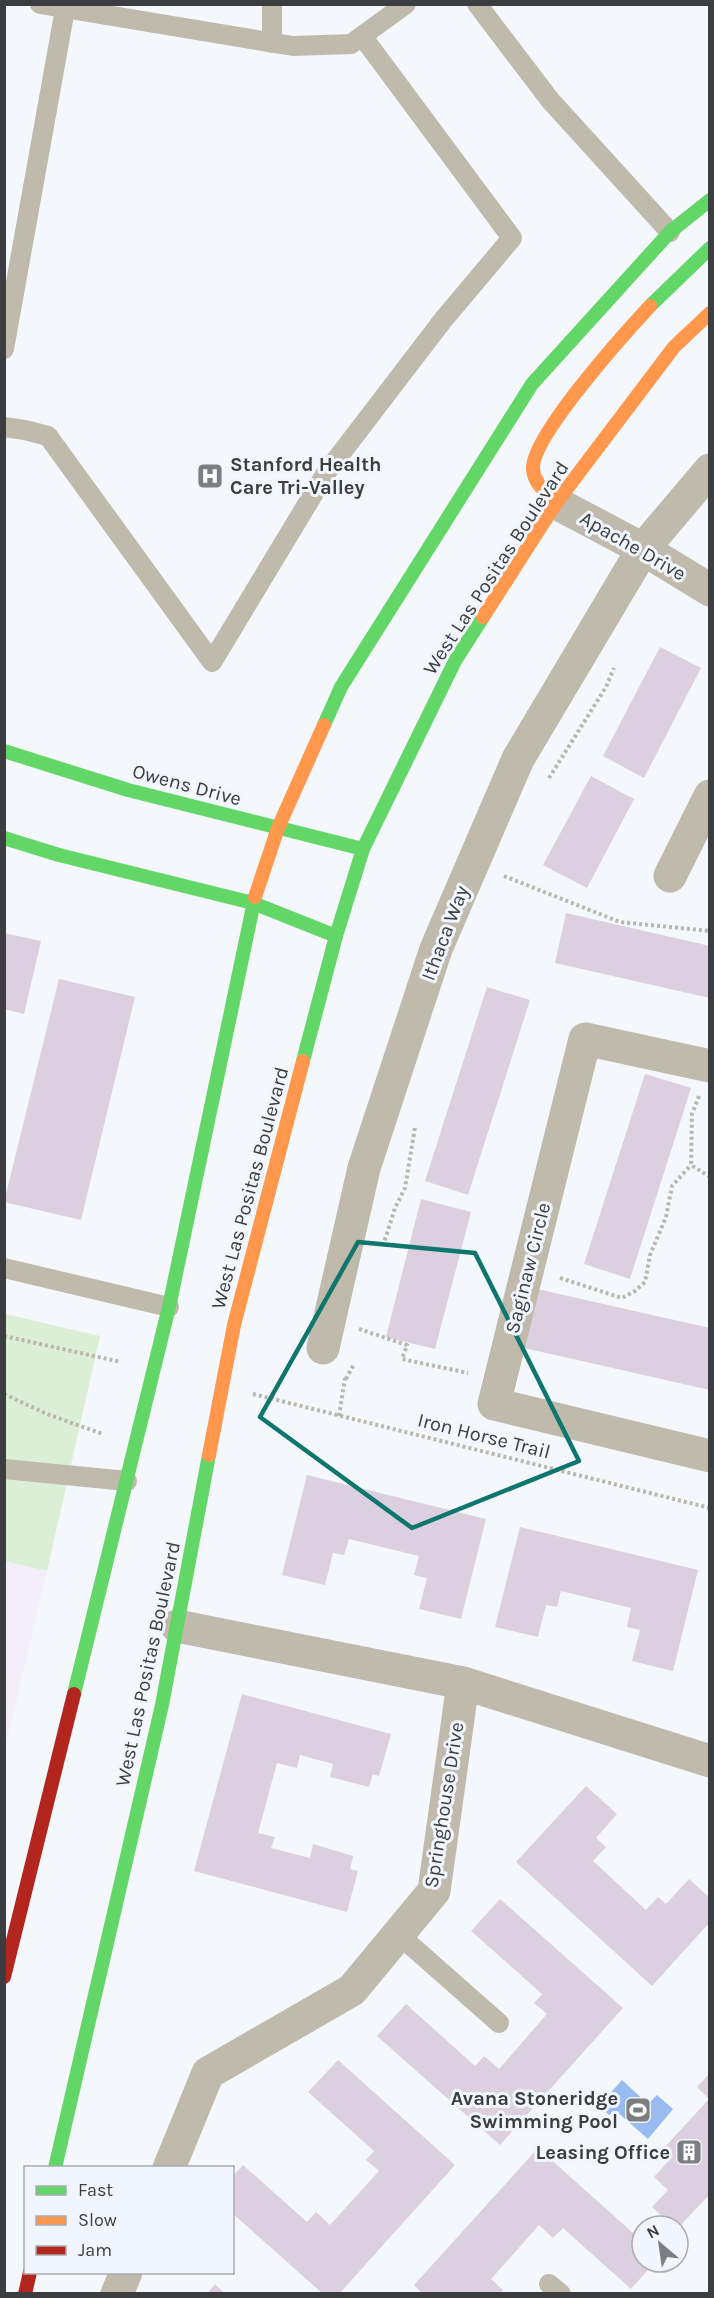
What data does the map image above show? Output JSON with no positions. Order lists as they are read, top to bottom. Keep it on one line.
{"streets":{"main road":["West Las Positas Boulevard","Owens Drive"],"street":["Apache Drive","Ithaca Way","Saginaw Circle","Springhouse Drive"],"path":["Iron Horse Trail"]},"crossings":[["Apache Drive","West Las Positas Boulevard"],["Apache Drive","Ithaca Way"],["West Las Positas Boulevard","Owens Drive"]],"places":{"hospital":["Stanford Health Care Tri-Valley"],"sports":["Avana Stoneridge Swimming Pool"],"building":["Leasing Office"]},"legend":["Fast","Slow","Jam"],"north":"top left"}
